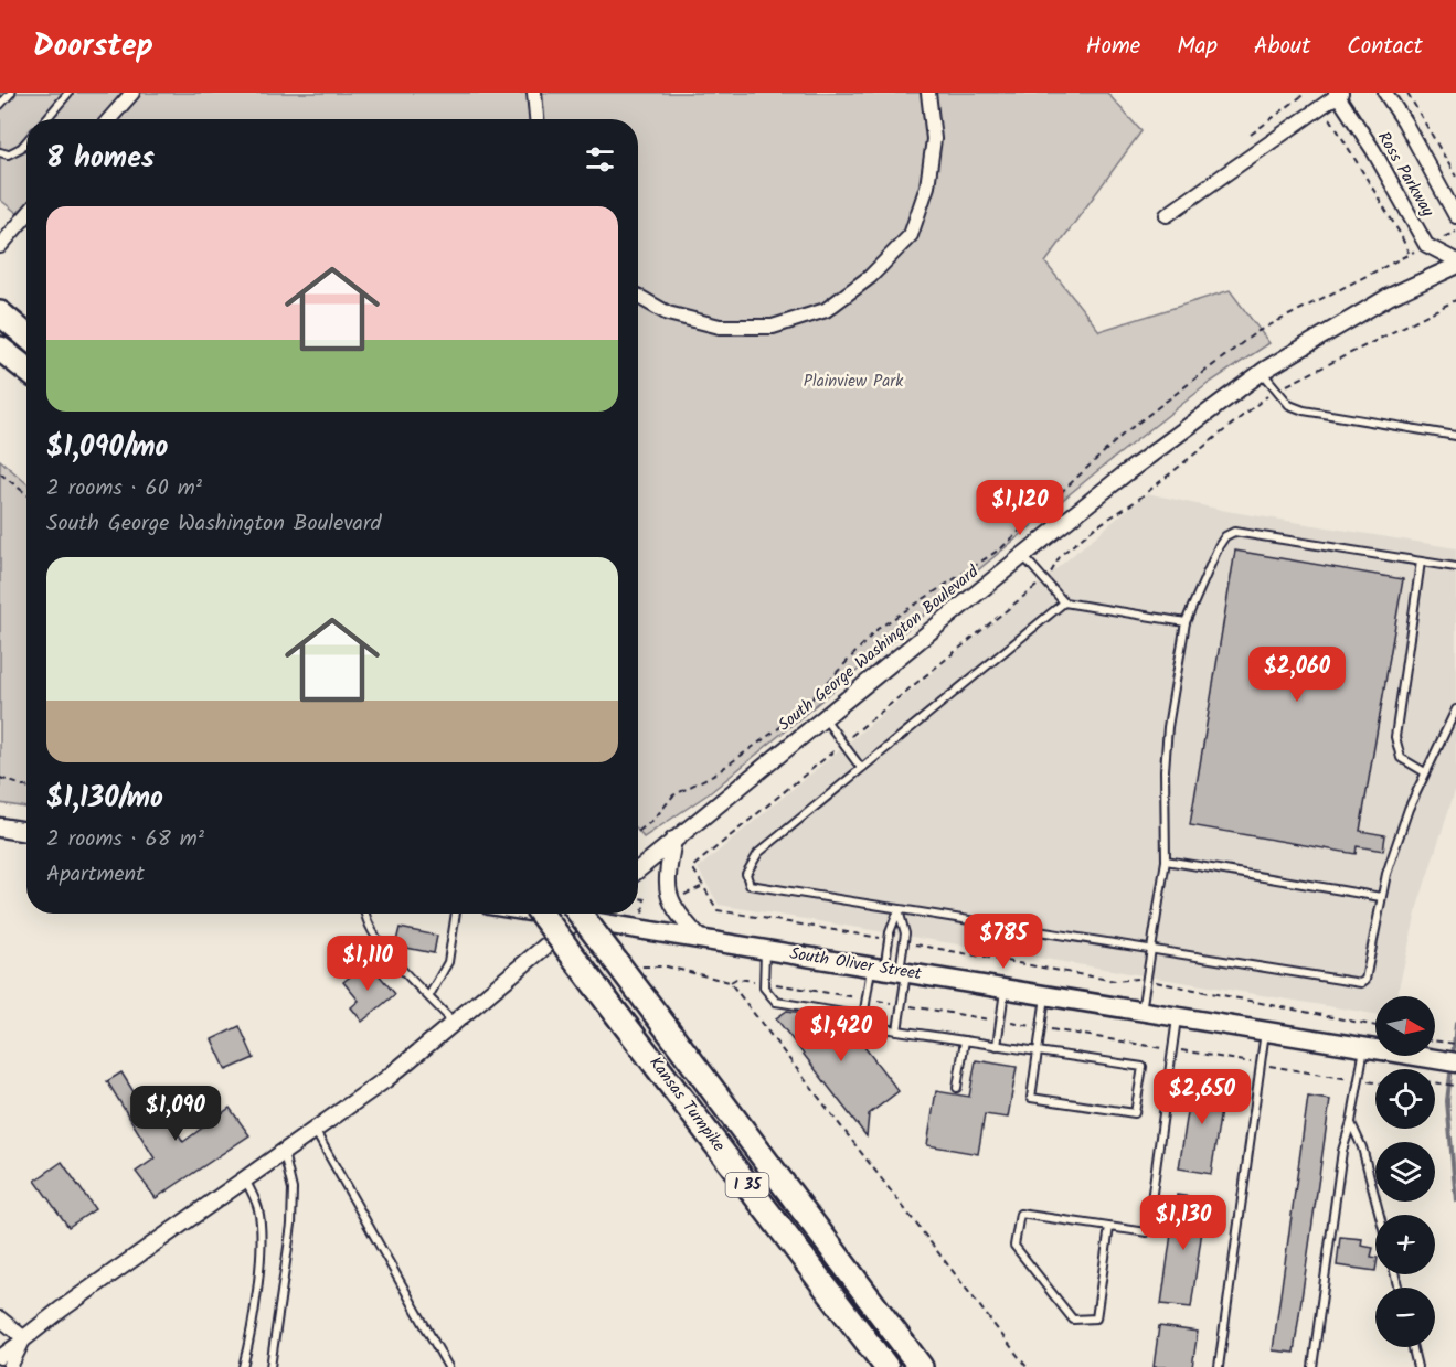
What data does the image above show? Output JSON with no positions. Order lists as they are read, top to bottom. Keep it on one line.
{"streets":{"highway":["Kansas Turnpike","I 35"],"main road":["South Oliver Street"],"street":["Ross Parkway","South George Washington Boulevard"]},"parks":["Plainview Park"],"north":"right","page":{"header":"Doorstep","nav":["Home","Map","About","Contact"],"heading":"8 homes","list":[{"name":"$1,090/mo","note":"2 rooms · 60 m² · South George Washington Boulevard"},{"name":"$1,130/mo","note":"2 rooms · 68 m² · Apartment"}],"price":["$1,120","$2,060","$785","$1,110","$1,420","$2,650","$1,090","$1,130"],"map_buttons":["+","−"]}}
